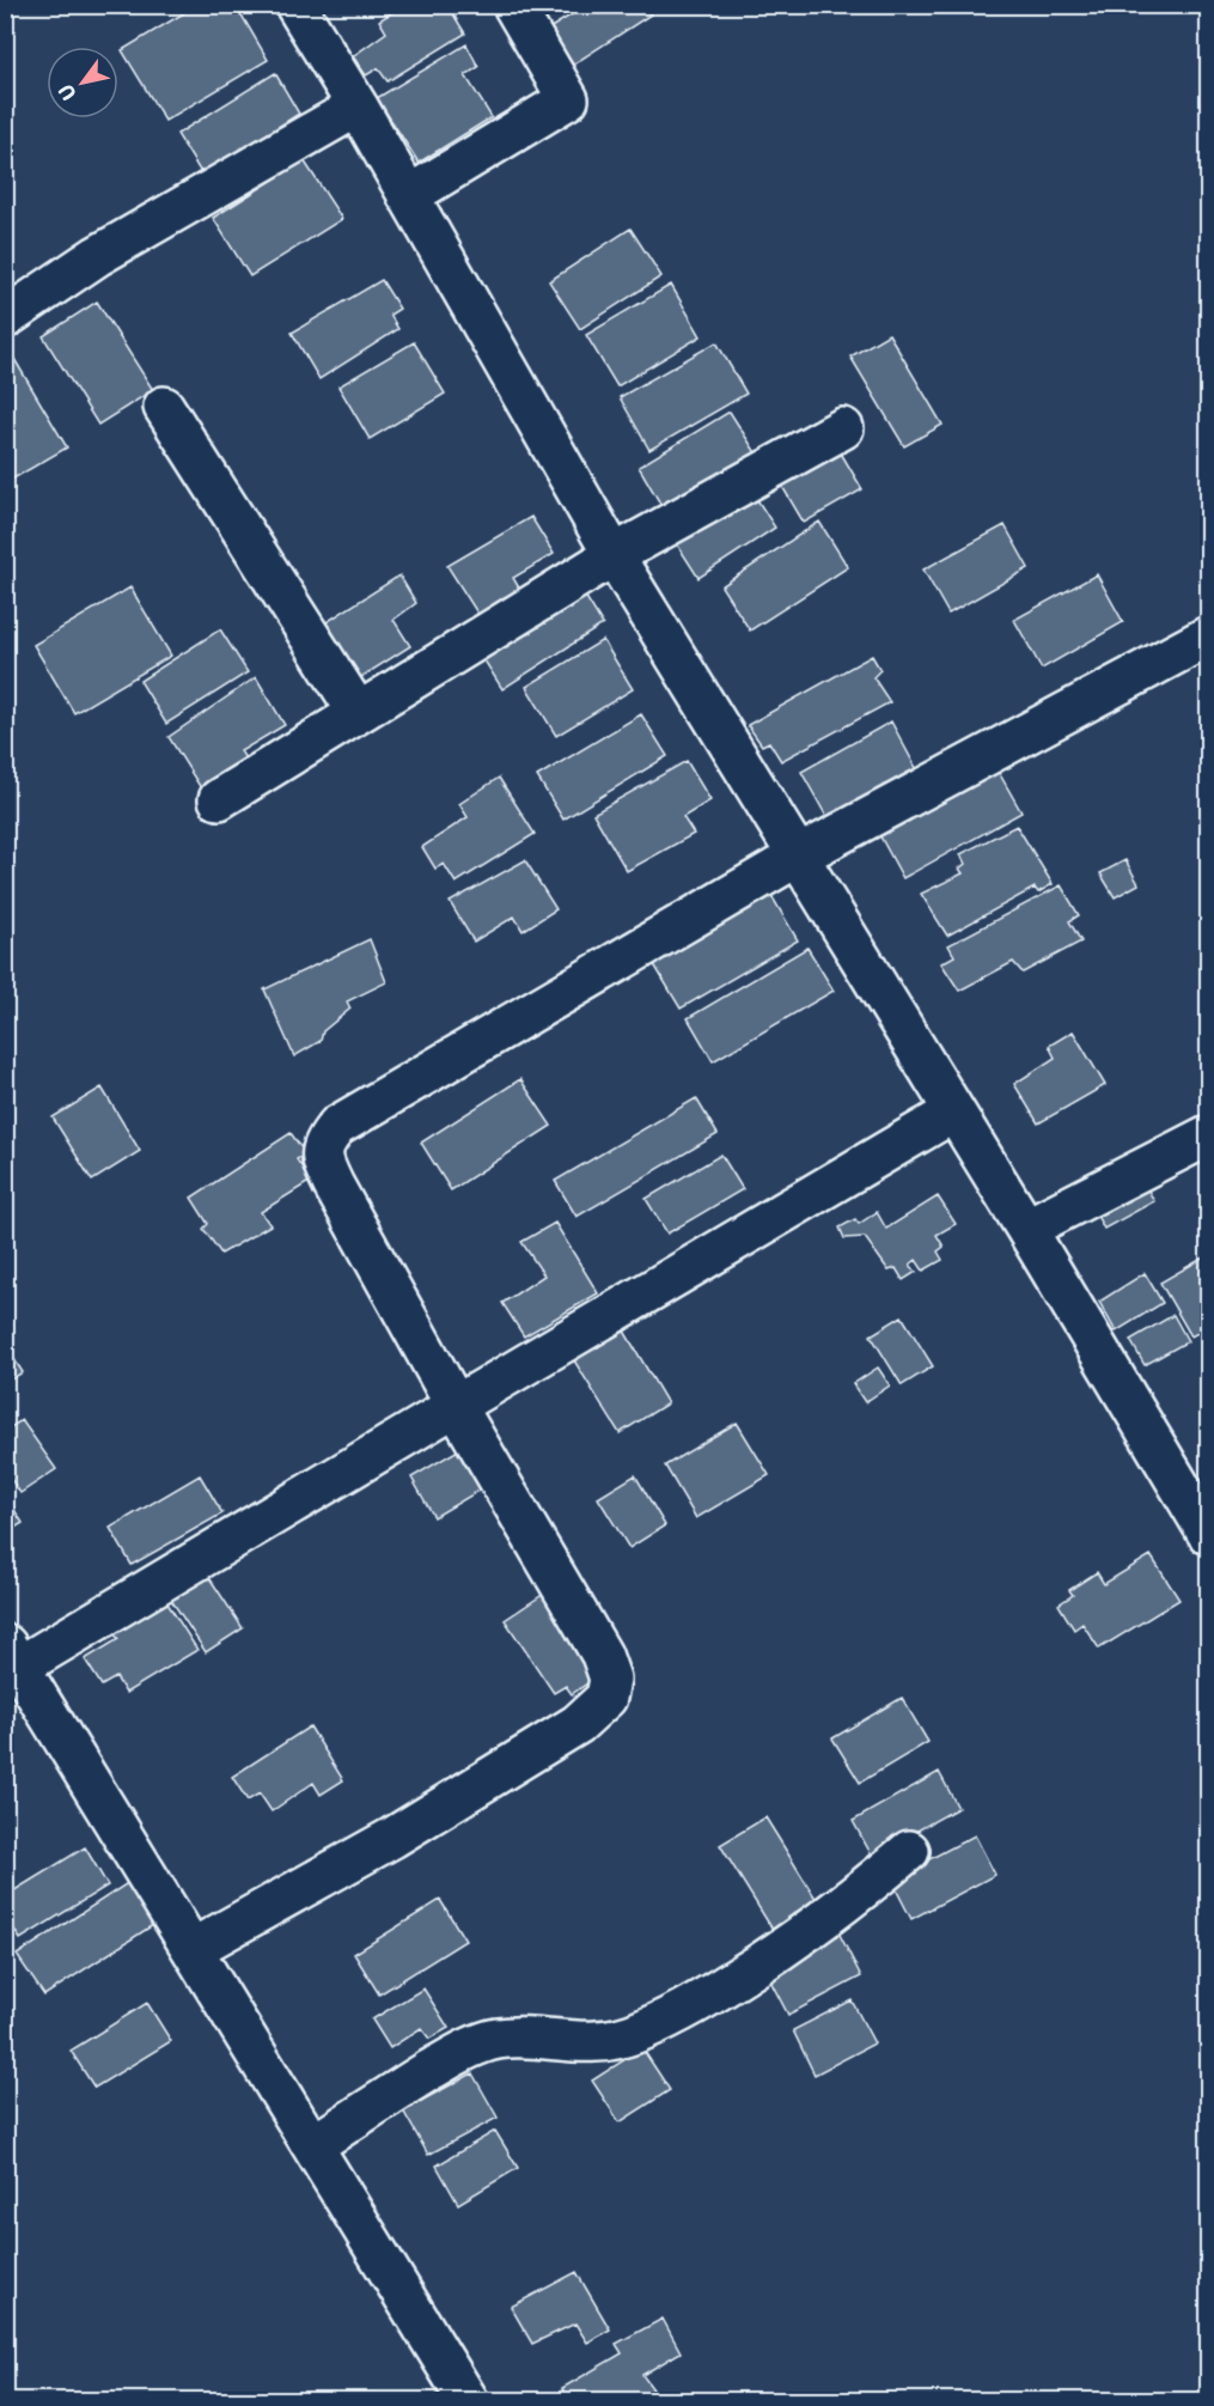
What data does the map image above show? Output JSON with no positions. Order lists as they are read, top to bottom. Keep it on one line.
{"north":"bottom left"}
